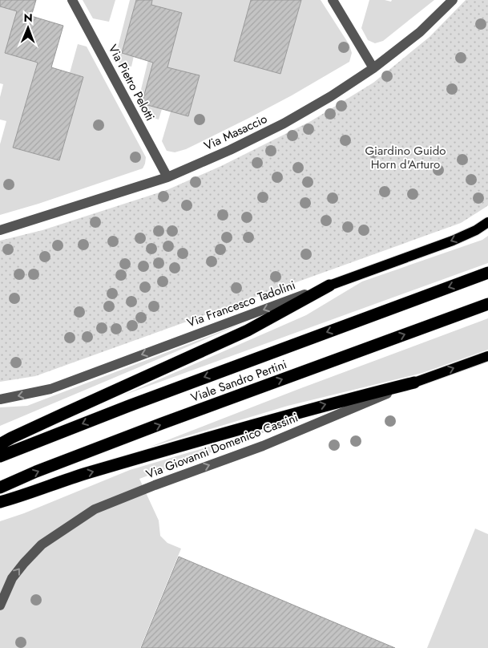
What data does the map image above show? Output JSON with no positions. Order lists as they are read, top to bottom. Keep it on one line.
{"streets":{"highway":["Viale Sandro Pertini"],"main road":["Via Francesco Tadolini","Via Giovanni Domenico Cassini"],"street":["Via Pietro Pelotti","Via Masaccio"]},"crossings":[["Via Pietro Pelotti","Via Masaccio"]],"one_way":["Via Francesco Tadolini","Via Giovanni Domenico Cassini"],"parks":["Giardino Guido Horn d'Arturo"],"north":"top"}
